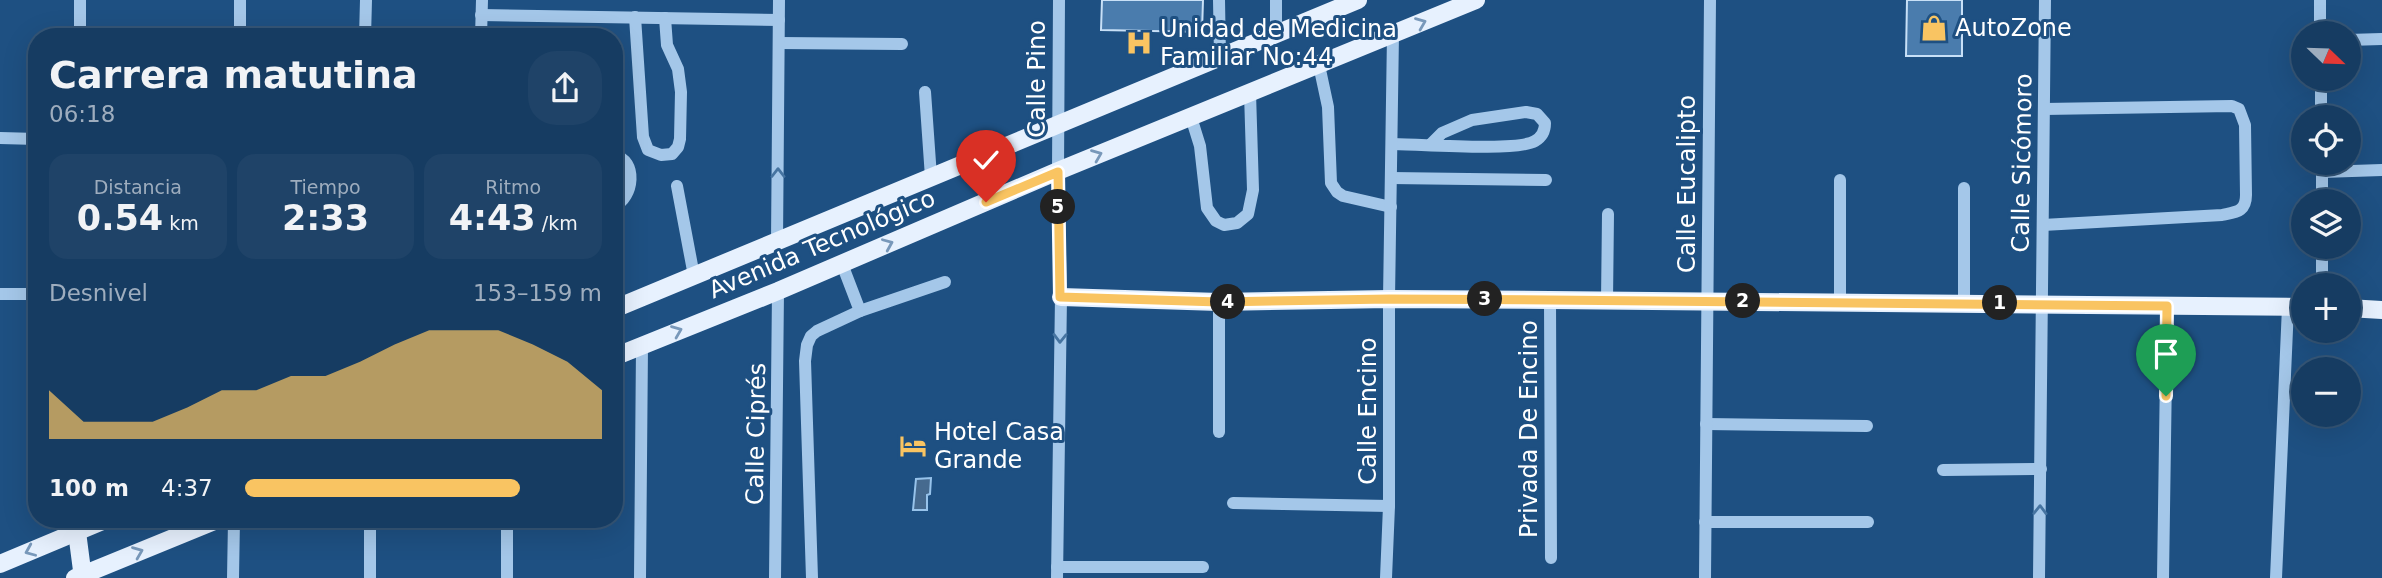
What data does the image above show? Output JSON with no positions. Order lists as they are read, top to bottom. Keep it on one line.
{"streets":{"main road":["Avenida Tecnológico"],"street":["Calle Pino","Calle Sicómoro","Calle Eucalipto","Calle Encino","Privada De Encino","Calle Ciprés"]},"crossings":[["Calle Pino","Avenida Tecnológico"],["Avenida Tecnológico","Calle Encino"],["Avenida Tecnológico","Calle Ciprés"]],"one_way":["Calle Pino"],"places":{"shop":["AutoZone"],"hospital":["Unidad de Medicina Familiar No:44"],"hotel":["Hotel Casa Grande"]},"north":"bottom right","page":{"map_buttons":["+","−"],"heading":["Carrera matutina","06:18"],"stats":[["Distancia","0.54 km"],["Tiempo","2:33"],["Ritmo","4:43 /km"]],"pins":["5","3","2","4","1"],"chart":["Desnivel","153–159 m"],"list":[{"name":"100 m","note":"4:37"}]}}
